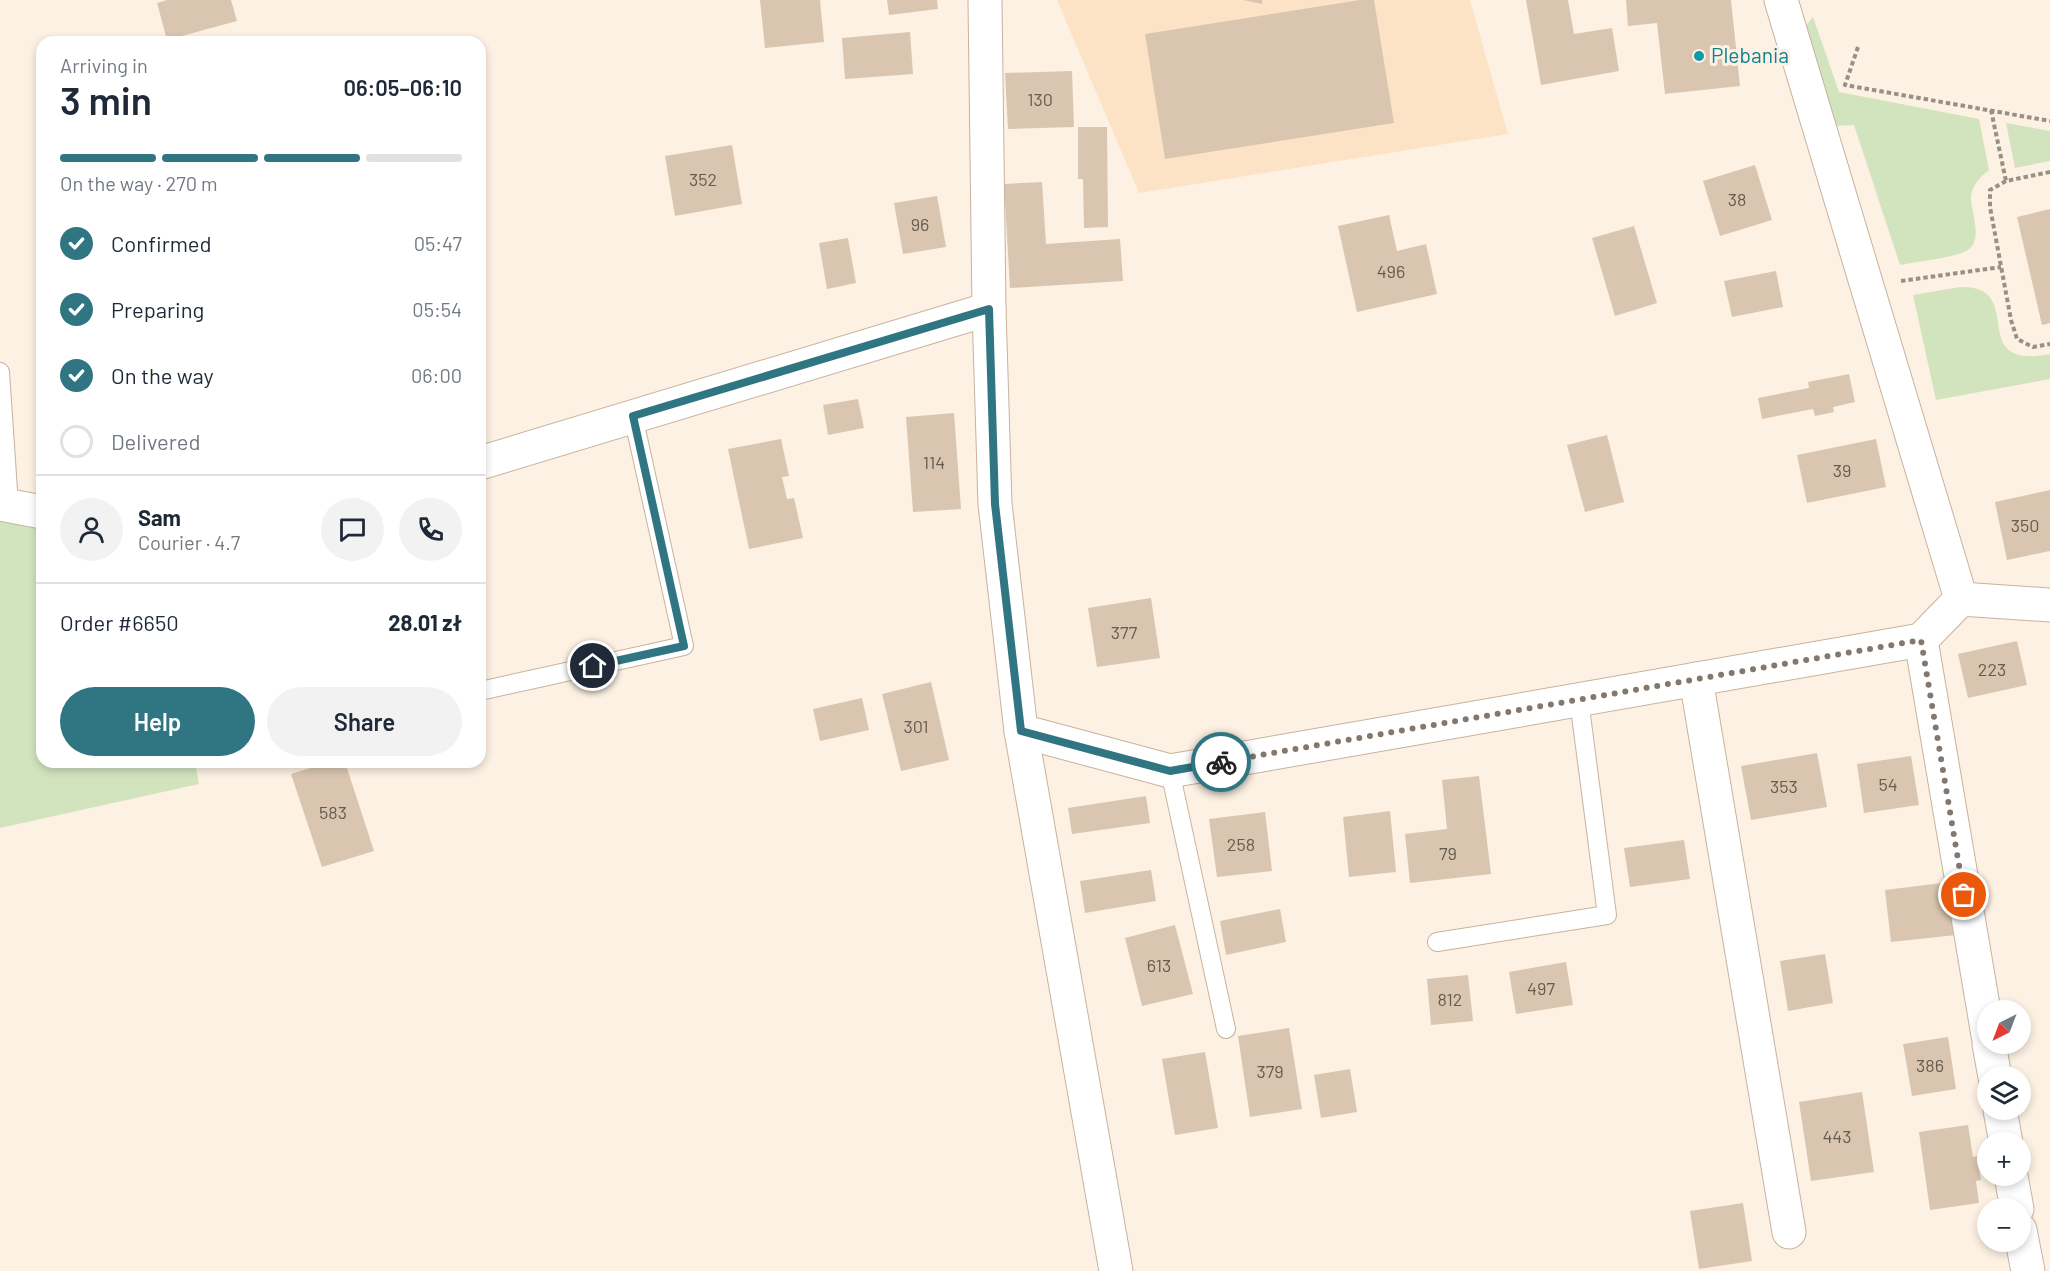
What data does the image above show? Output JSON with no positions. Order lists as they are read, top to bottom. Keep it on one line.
{"places":["Plebania"],"house_numbers":["130","352","38","96","496","114","39","350","377","223","301","54","353","583","258","79","613","497","812","386","379","443"],"north":"bottom left","page":{"heading":["3 min","Arriving in","06:05–06:10"],"panel":["Sam","Courier · 4.7","Order #6650","28.01 zł"],"bar":"On the way · 270 m","list":[["Confirmed","05:47"],["Preparing","05:54"],["On the way","06:00"],"Delivered"],"buttons":["Help","Share"],"map_buttons":["+","−"]}}
